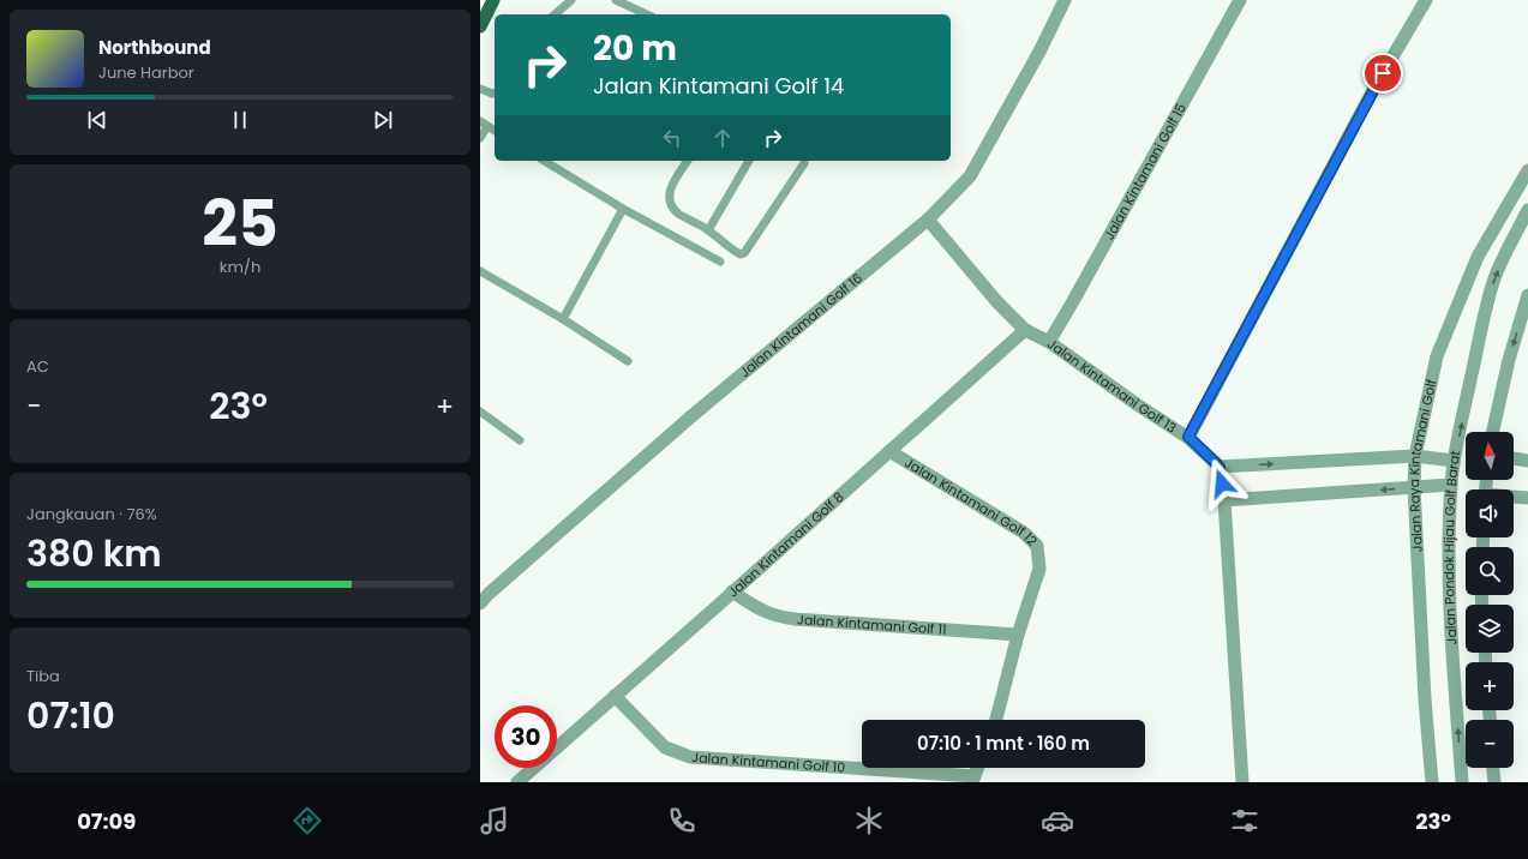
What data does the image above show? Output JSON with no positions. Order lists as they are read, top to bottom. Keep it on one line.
{"streets":{"street":["Jalan Kintamani Golf 15","Jalan Kintamani Golf 16","Jalan Kintamani Golf 13","Jalan Raya Kintamani Golf","Jalan Kintamani Golf 12","Jalan Kintamani Golf 8","Jalan Pondok Hijau Golf Barat","Jalan Kintamani Golf 11","Jalan Kintamani Golf 10"]},"crossings":[["Jalan Kintamani Golf 15","Jalan Kintamani Golf 13"],["Jalan Kintamani Golf 16","Jalan Kintamani Golf 13"],["Jalan Kintamani Golf 13","Jalan Kintamani Golf 8"],["Jalan Kintamani Golf 12","Jalan Kintamani Golf 8"],["Jalan Kintamani Golf 12","Jalan Kintamani Golf 11"],["Jalan Kintamani Golf 8","Jalan Kintamani Golf 11"],["Jalan Kintamani Golf 8","Jalan Kintamani Golf 10"]],"one_way":["Jalan Pondok Hijau Golf Barat"],"north":"top","page":{"turn":["20 m","Jalan Kintamani Golf 14"],"song":["Northbound","June Harbor"],"tile":[["25","km/h"],"AC",["Jangkauan · 76%","380 km"],["Tiba","07:10"]],"heat":["−","23°","+"],"map_buttons":["+","−"],"limit":"30","trip":"07:10 · 1 mnt · 160 m","tabs":["07:09","23°"]}}
